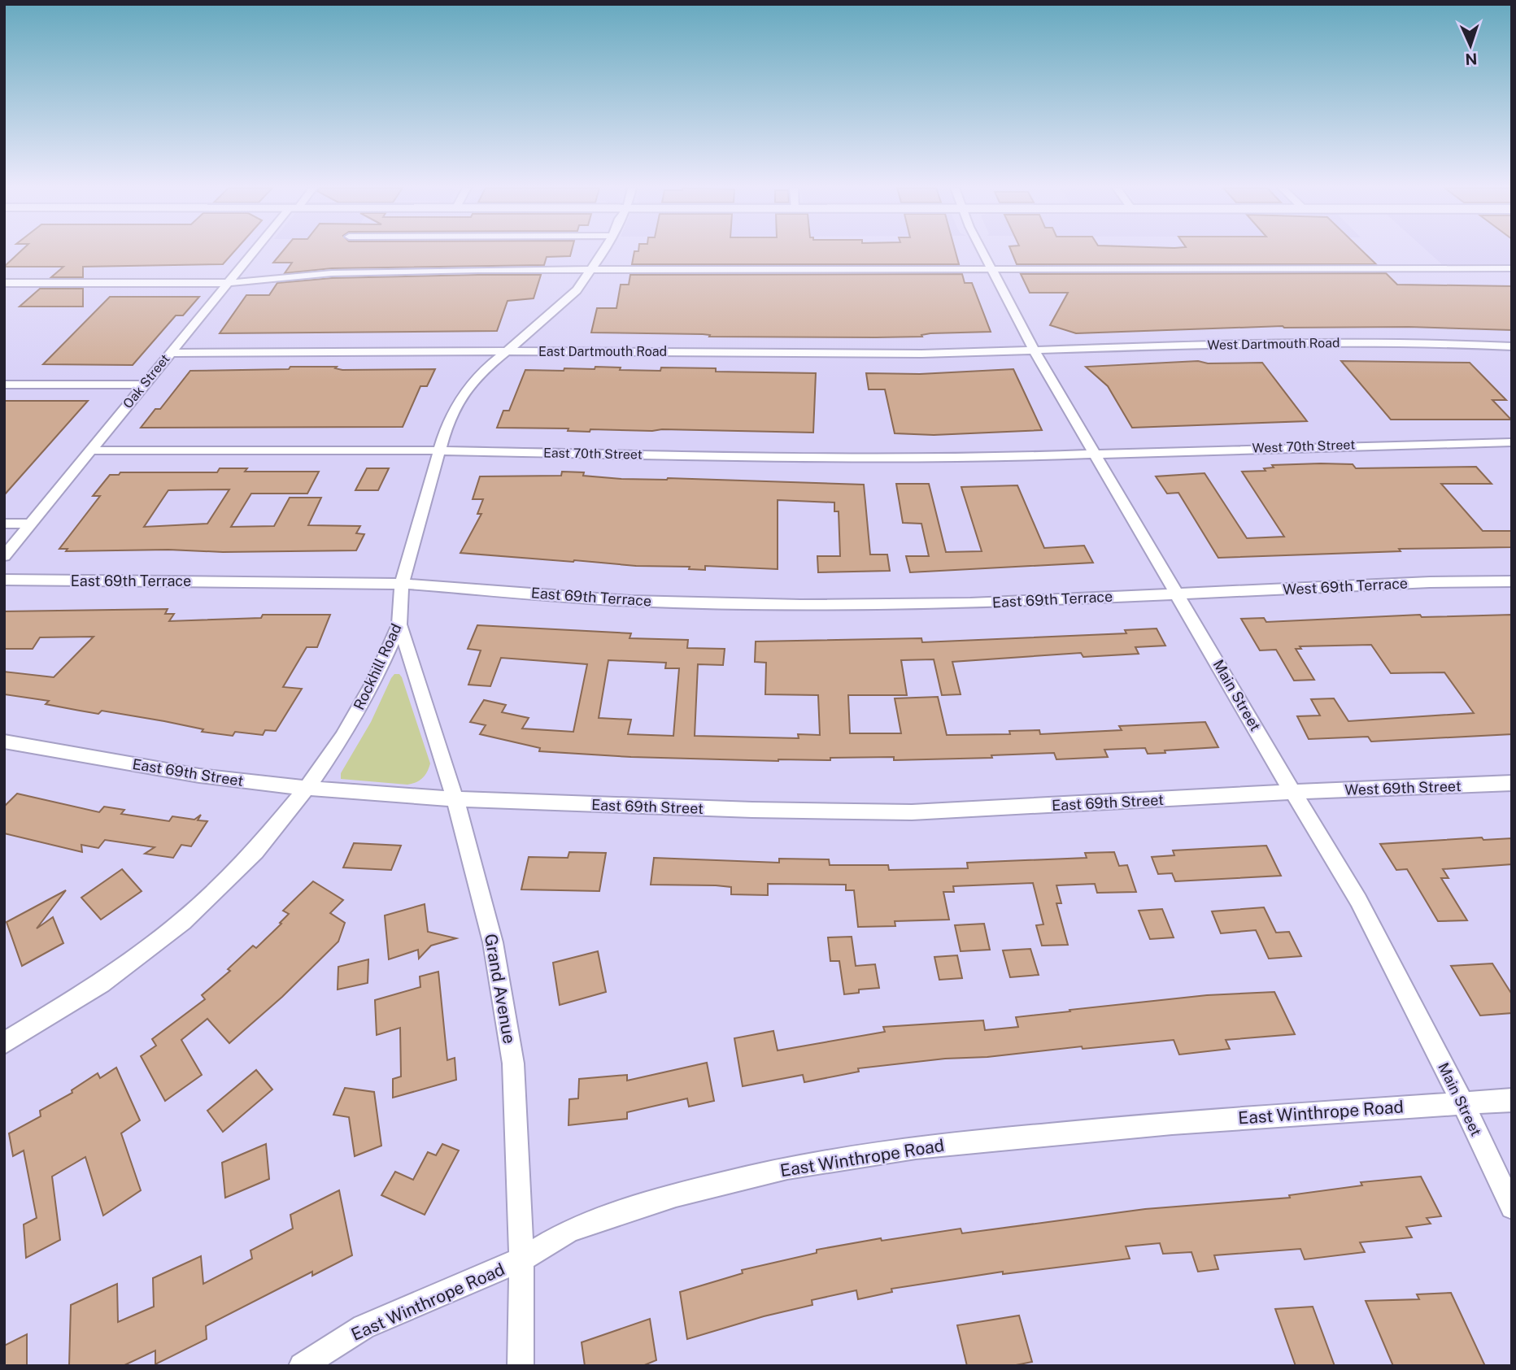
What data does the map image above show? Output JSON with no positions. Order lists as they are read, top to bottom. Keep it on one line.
{"streets":{"street":["West Dartmouth Road","East Dartmouth Road","Oak Street","West 70th Street","East 70th Street","East 69th Terrace","West 69th Terrace","Rockhill Road","Main Street","East 69th Street","West 69th Street","Grand Avenue","East Winthrope Road"]},"crossings":[["West Dartmouth Road","East Dartmouth Road"],["West Dartmouth Road","Main Street"],["East Dartmouth Road","Oak Street"],["East Dartmouth Road","Rockhill Road"],["East Dartmouth Road","Main Street"],["Oak Street","East 70th Street"],["West 70th Street","East 70th Street"],["West 70th Street","Main Street"],["East 70th Street","Rockhill Road"],["East 70th Street","Main Street"],["East 69th Terrace","West 69th Terrace"],["East 69th Terrace","Rockhill Road"],["East 69th Terrace","Main Street"],["West 69th Terrace","Main Street"],["Rockhill Road","East 69th Street"],["Rockhill Road","Grand Avenue"],["Main Street","East 69th Street"],["Main Street","West 69th Street"],["Main Street","East Winthrope Road"],["East 69th Street","West 69th Street"],["East 69th Street","Grand Avenue"],["Grand Avenue","East Winthrope Road"]],"north":"bottom"}
